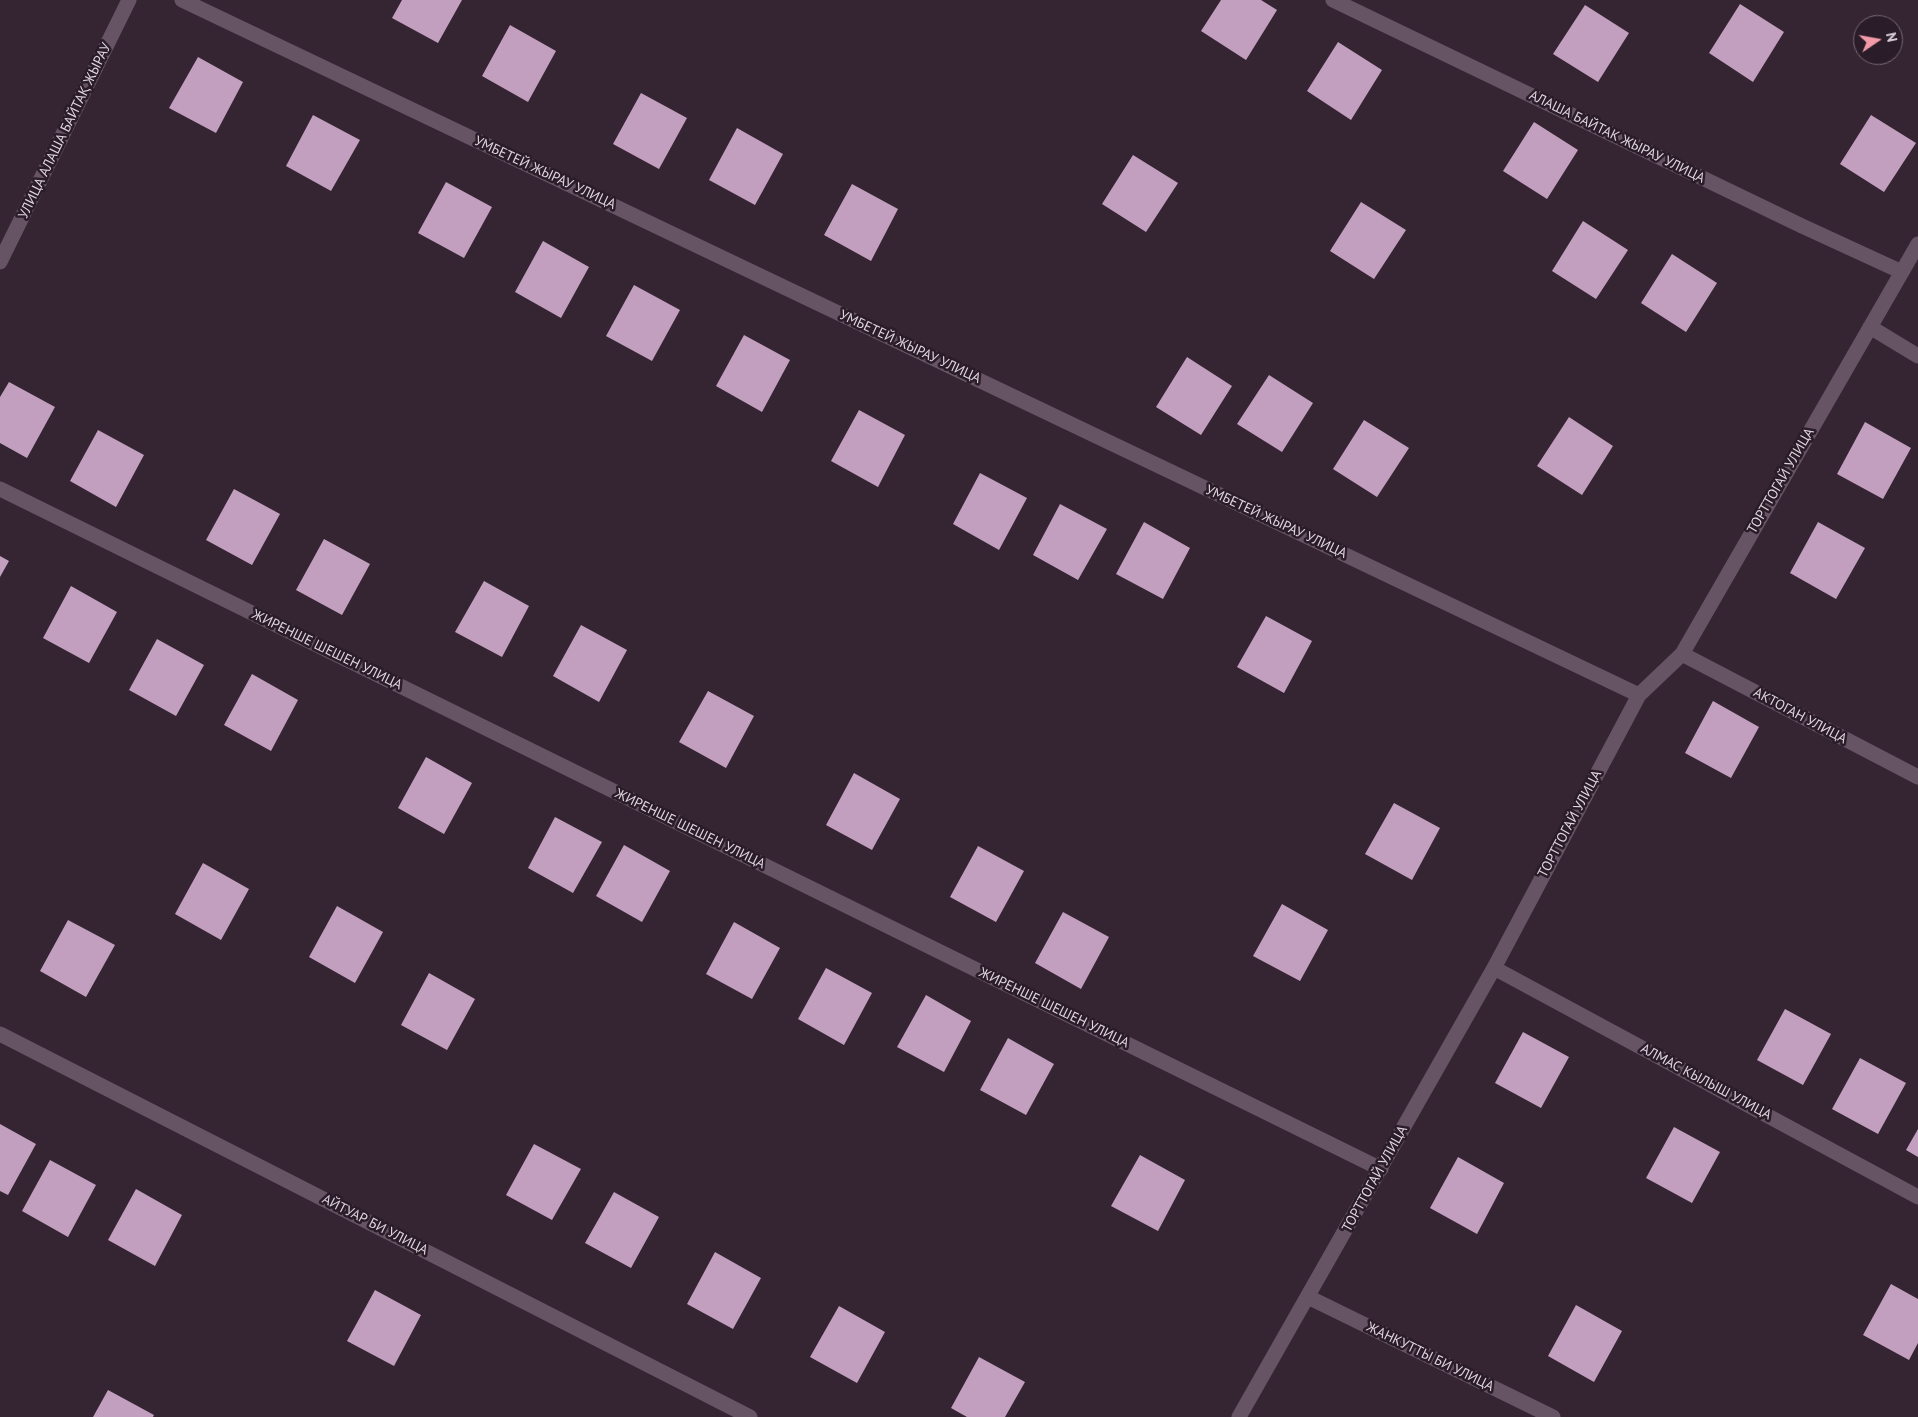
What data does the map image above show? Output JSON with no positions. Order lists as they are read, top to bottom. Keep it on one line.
{"streets":{"street":["УЛИЦА АЛАША БАЙТАҚ ЖЫРАУ","АЛАША БАЙТАК ЖЫРАУ УЛИЦА","УМБЕТЕЙ ЖЫРАУ УЛИЦА","ТОРТТОГАЙ УЛИЦА","ЖИРЕНШЕ ШЕШЕН УЛИЦА","АКТОГАН УЛИЦА","АЛМАС КЫЛЫШ УЛИЦА","АЙТУАР БИ УЛИЦА","ЖАНКУТТЫ БИ УЛИЦА"]},"crossings":[["АЛАША БАЙТАК ЖЫРАУ УЛИЦА","ТОРТТОГАЙ УЛИЦА"],["УМБЕТЕЙ ЖЫРАУ УЛИЦА","ТОРТТОГАЙ УЛИЦА"],["ТОРТТОГАЙ УЛИЦА","ЖИРЕНШЕ ШЕШЕН УЛИЦА"],["ТОРТТОГАЙ УЛИЦА","АКТОГАН УЛИЦА"],["ТОРТТОГАЙ УЛИЦА","АЛМАС КЫЛЫШ УЛИЦА"],["ТОРТТОГАЙ УЛИЦА","ЖАНКУТТЫ БИ УЛИЦА"]],"north":"right"}
